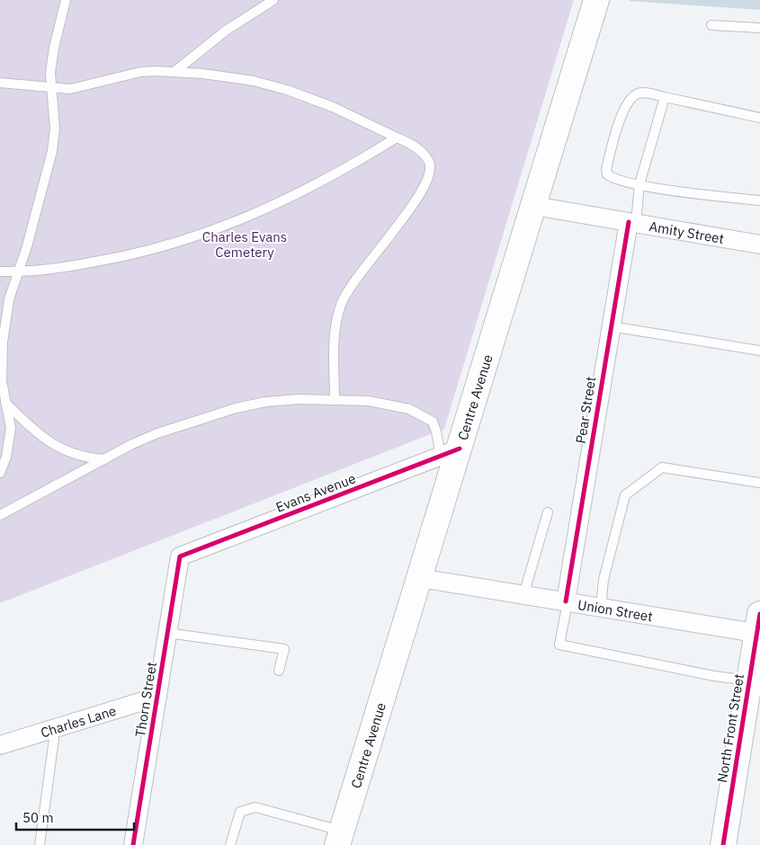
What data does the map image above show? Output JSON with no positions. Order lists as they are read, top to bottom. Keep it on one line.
{"streets":{"main road":["Centre Avenue","North Front Street"],"street":["Amity Street","Pear Street","Evans Avenue","Union Street","Thorn Street","Charles Lane"]},"crossings":[["Amity Street","Centre Avenue"],["Amity Street","Pear Street"],["Centre Avenue","Evans Avenue"],["Centre Avenue","Union Street"],["Pear Street","Union Street"],["Evans Avenue","Thorn Street"],["Union Street","North Front Street"],["Thorn Street","Charles Lane"]],"parks":["Charles Evans Cemetery"],"scale_bar":"50 m"}
